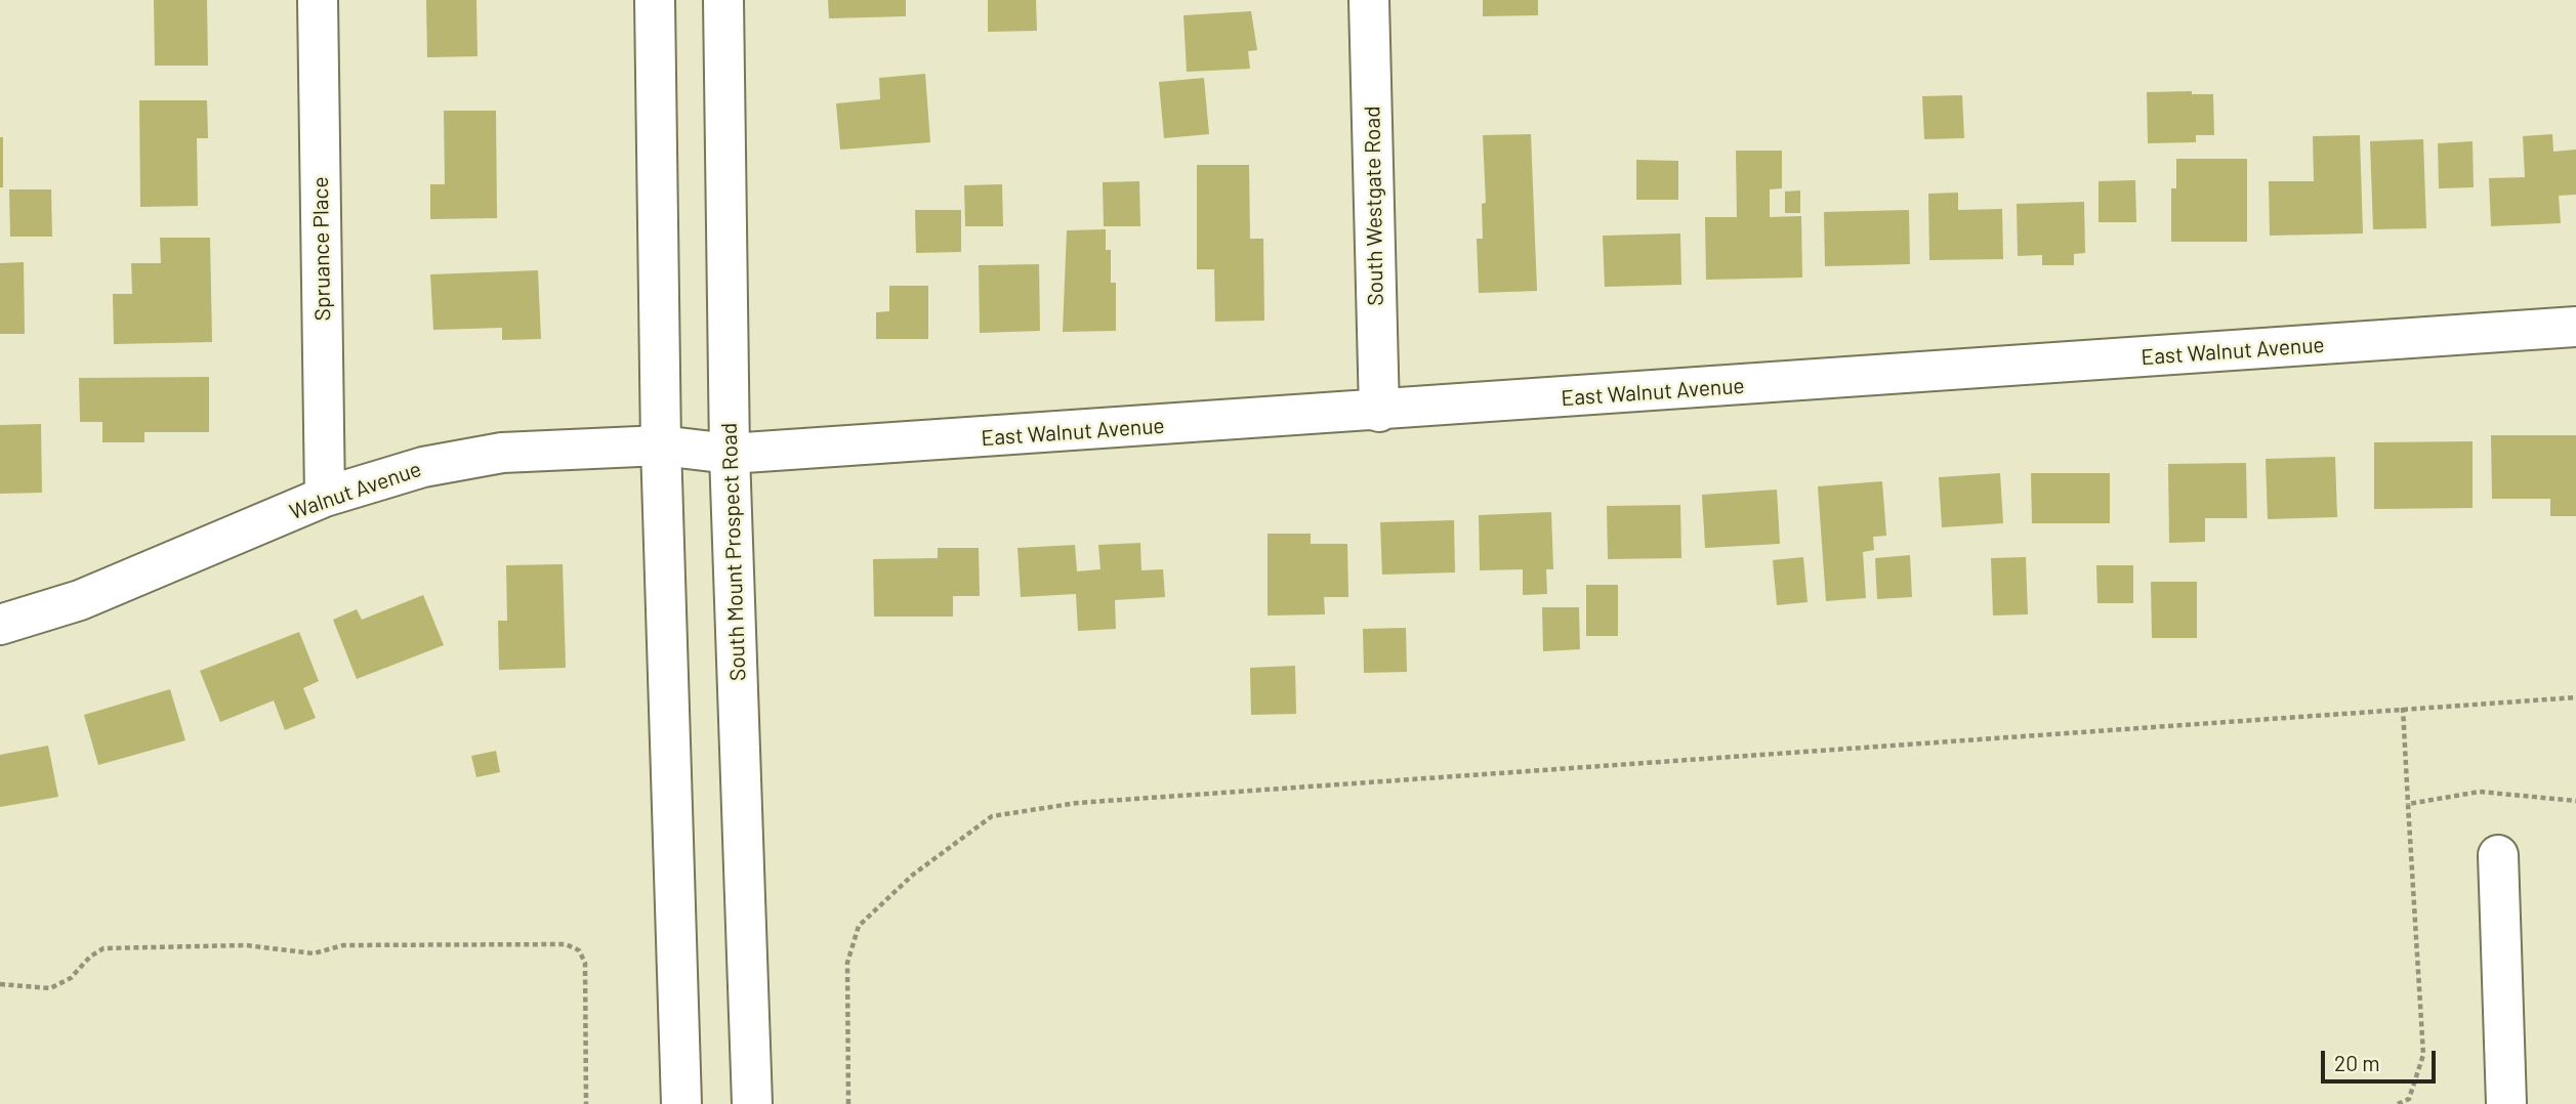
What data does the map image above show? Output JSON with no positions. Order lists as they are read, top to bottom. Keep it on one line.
{"streets":{"street":["South Westgate Road","Spruance Place","East Walnut Avenue","Walnut Avenue","South Mount Prospect Road"]},"crossings":[["South Westgate Road","East Walnut Avenue"],["Spruance Place","Walnut Avenue"],["East Walnut Avenue","Walnut Avenue"],["East Walnut Avenue","South Mount Prospect Road"],["Walnut Avenue","South Mount Prospect Road"]],"scale_bar":"20 m"}
